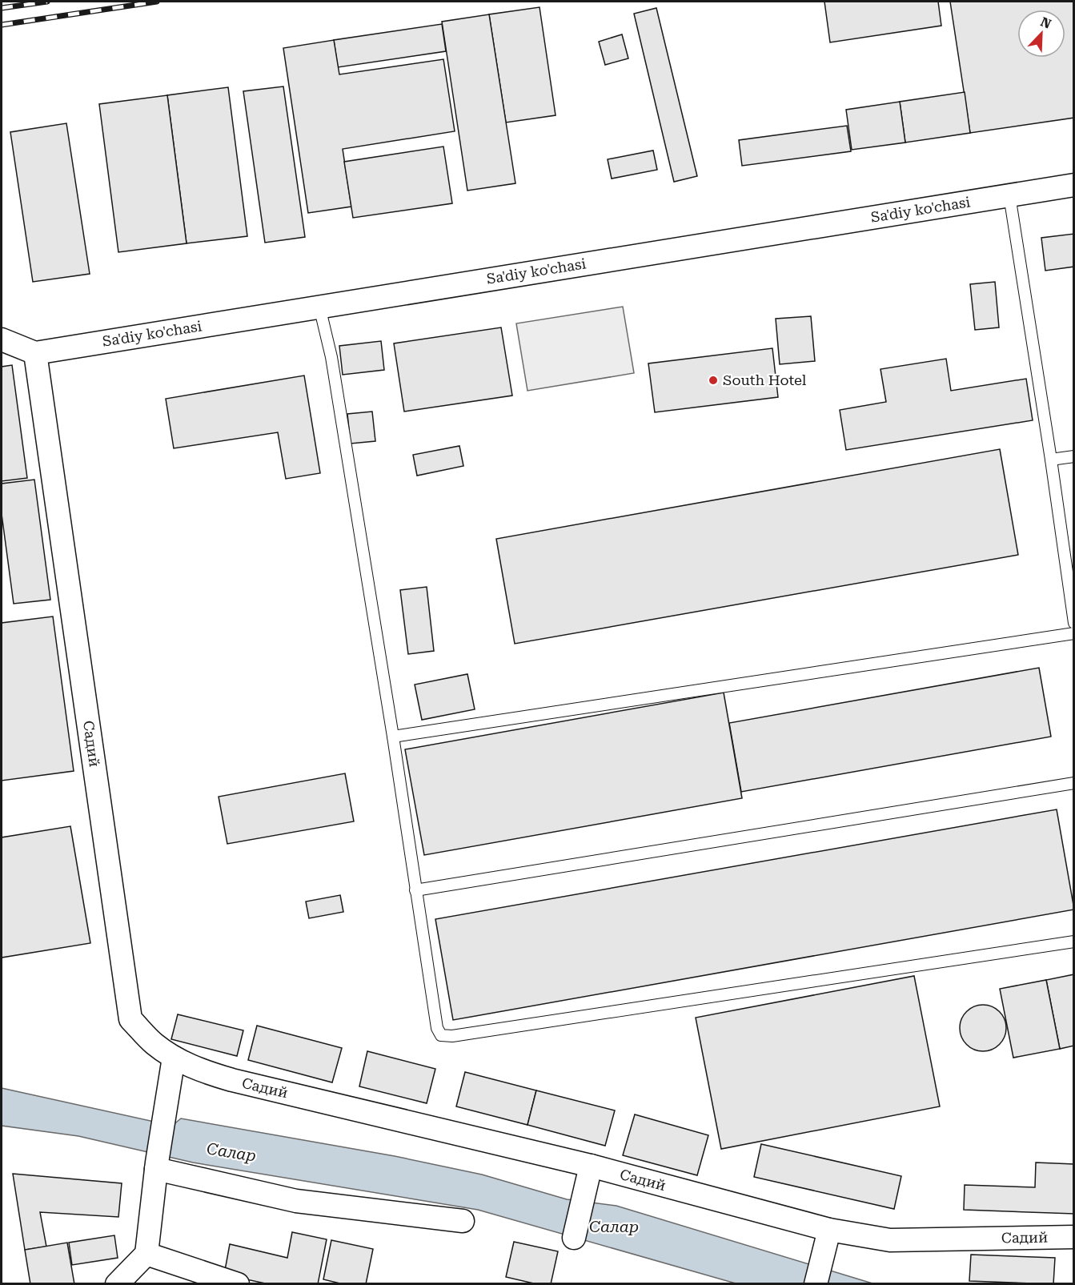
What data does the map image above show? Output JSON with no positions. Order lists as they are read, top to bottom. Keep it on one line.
{"streets":{"street":["Sa'diy ko'chasi","Садий"]},"crossings":[["Sa'diy ko'chasi","Садий"]],"water":["Салар"],"places":["South Hotel"],"north":"top right"}
